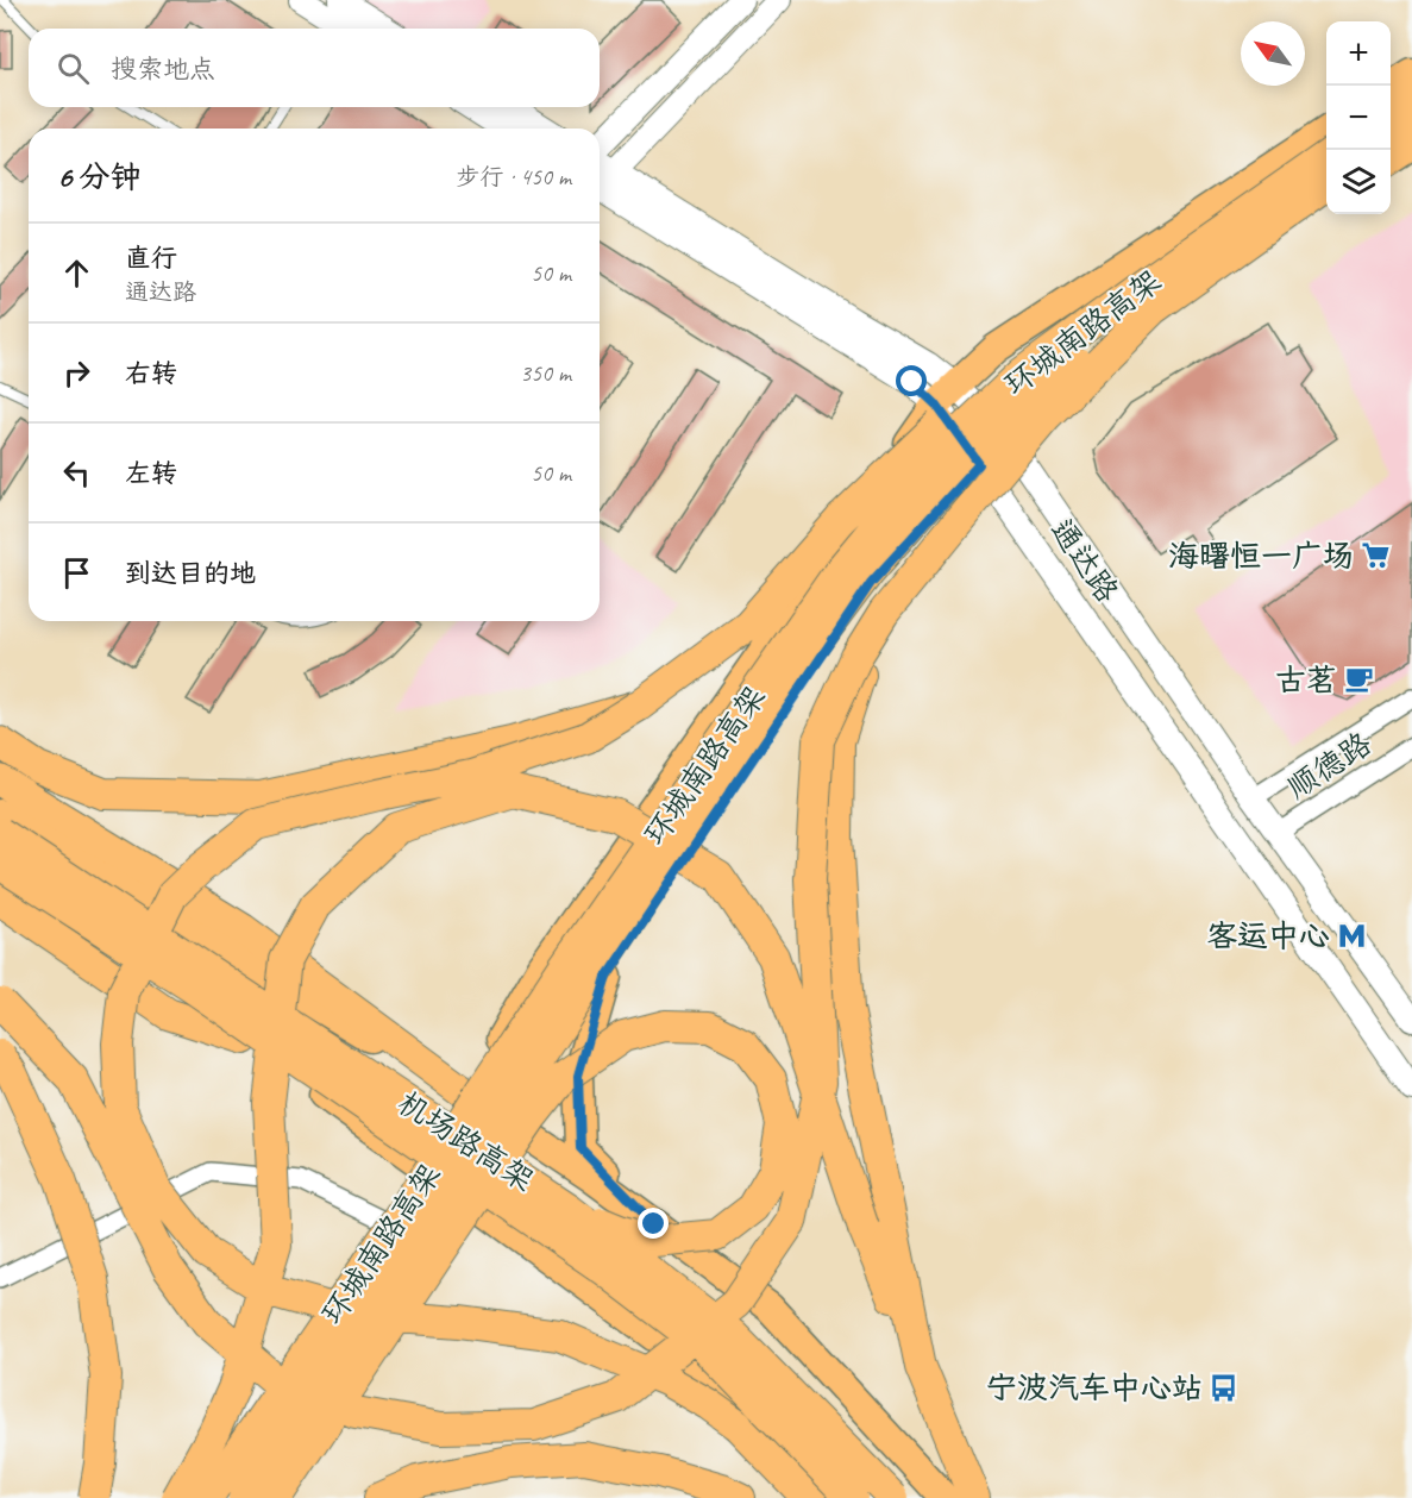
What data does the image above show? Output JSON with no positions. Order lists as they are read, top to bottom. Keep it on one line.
{"streets":{"highway":["环城南路高架","机场路高架"],"street":["通达路","顺德路"]},"crossings":[["通达路","顺德路"]],"places":{"supermarket":["海曙恒一广场"],"cafe":["古茗"],"metro station":["客运中心"],"bus stop":["宁波汽车中心站"]},"north":"top left","page":{"map_buttons":["+","−"],"search":"搜索地点","heading":["6 分钟","步行 · 450 m"],"list":[["直行","通达路","50 m"],["右转","350 m"],["左转","50 m"],"到达目的地"]}}
